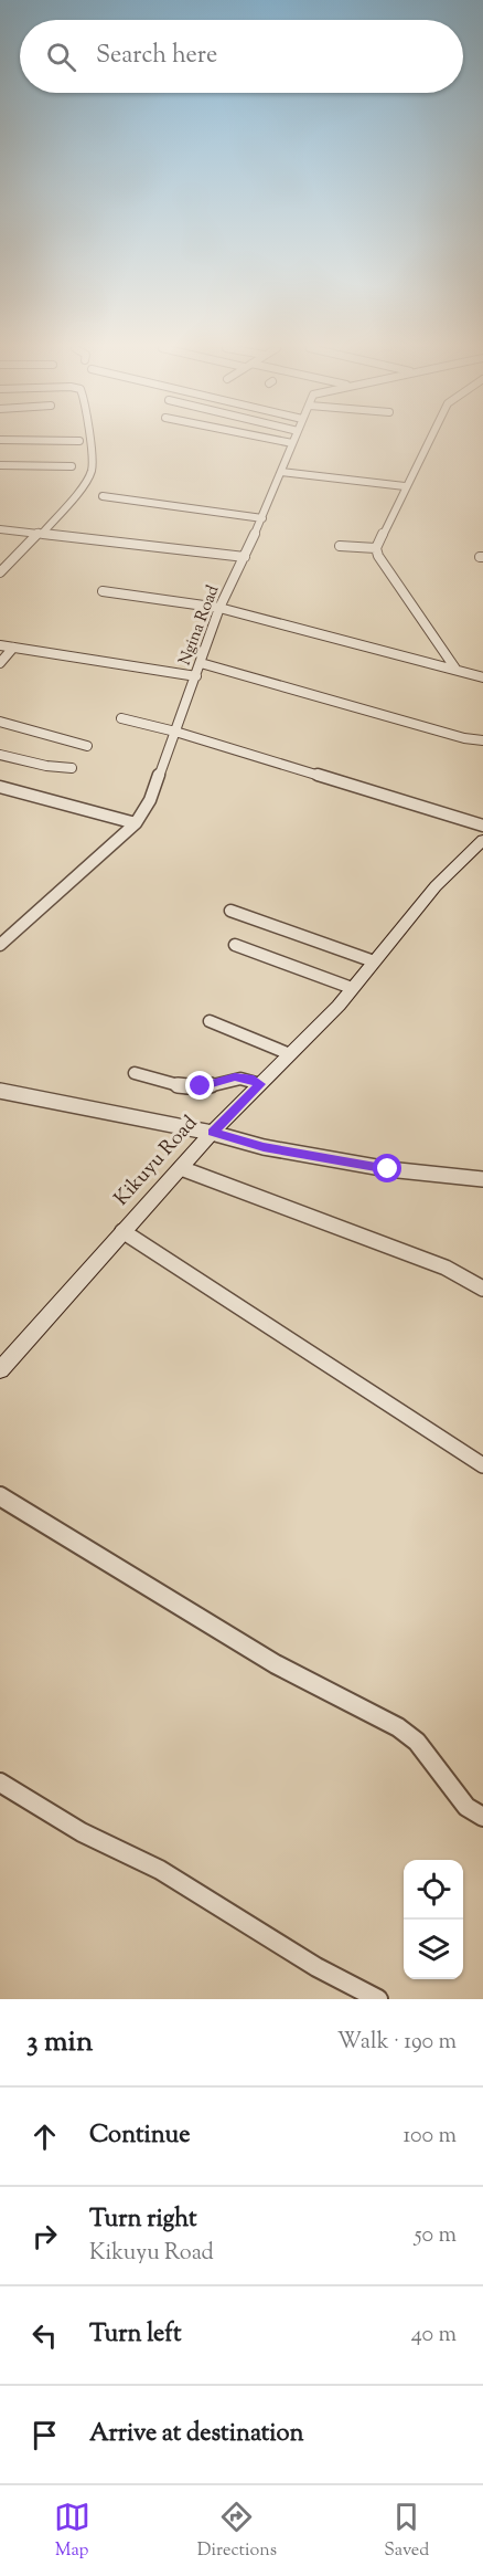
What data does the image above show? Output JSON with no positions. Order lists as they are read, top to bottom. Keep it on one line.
{"streets":{"main road":["Kikuyu Road"],"street":["Ngina Road"]},"page":{"search":"Search here","heading":["3 min","Walk · 190 m"],"list":[["Continue","100 m"],["Turn right","Kikuyu Road","50 m"],["Turn left","40 m"],"Arrive at destination"],"nav":["Map","Directions","Saved"]}}
